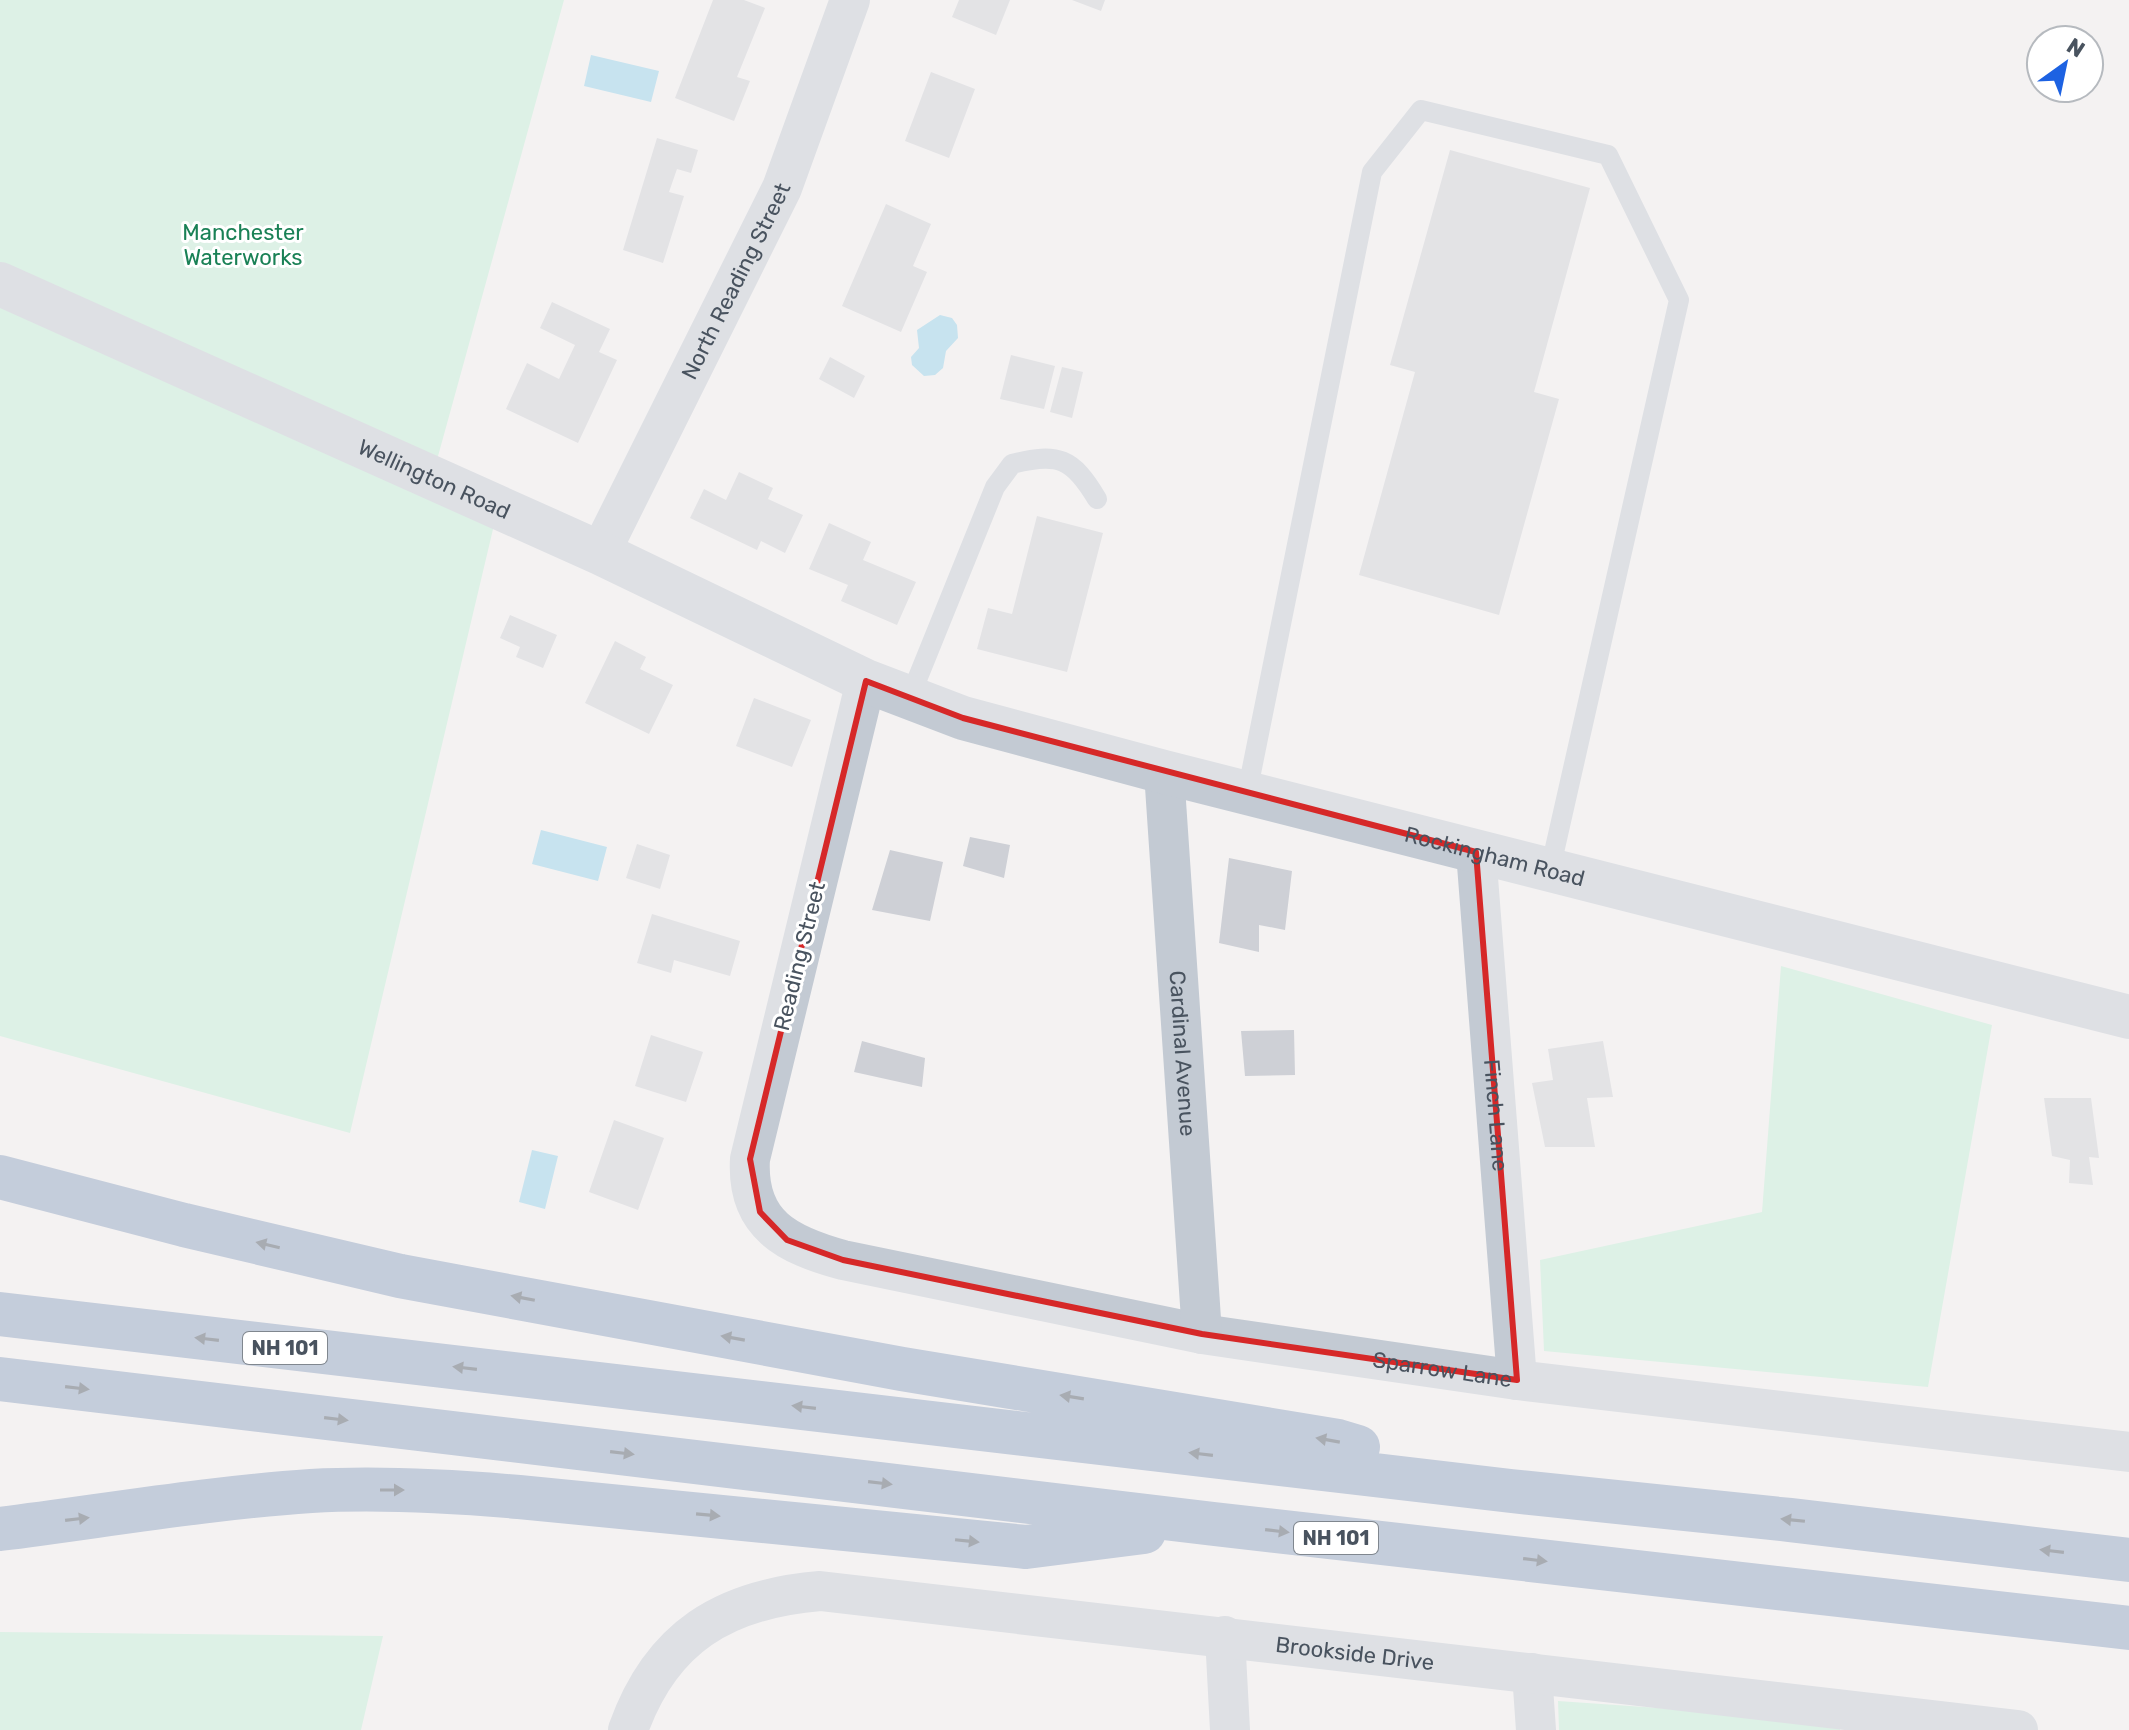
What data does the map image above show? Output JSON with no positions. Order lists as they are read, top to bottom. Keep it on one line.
{"streets":{"highway":["NH 101"],"street":["North Reading Street","Wellington Road","Rockingham Road","Reading Street","Cardinal Avenue","Finch Lane","Sparrow Lane","Brookside Drive"]},"crossings":[["North Reading Street","Wellington Road"],["Wellington Road","Rockingham Road"],["Wellington Road","Reading Street"],["Rockingham Road","Reading Street"],["Rockingham Road","Cardinal Avenue"],["Rockingham Road","Finch Lane"],["Reading Street","Sparrow Lane"],["Cardinal Avenue","Sparrow Lane"],["Finch Lane","Sparrow Lane"]],"parks":["Manchester Waterworks"],"north":"top right"}
